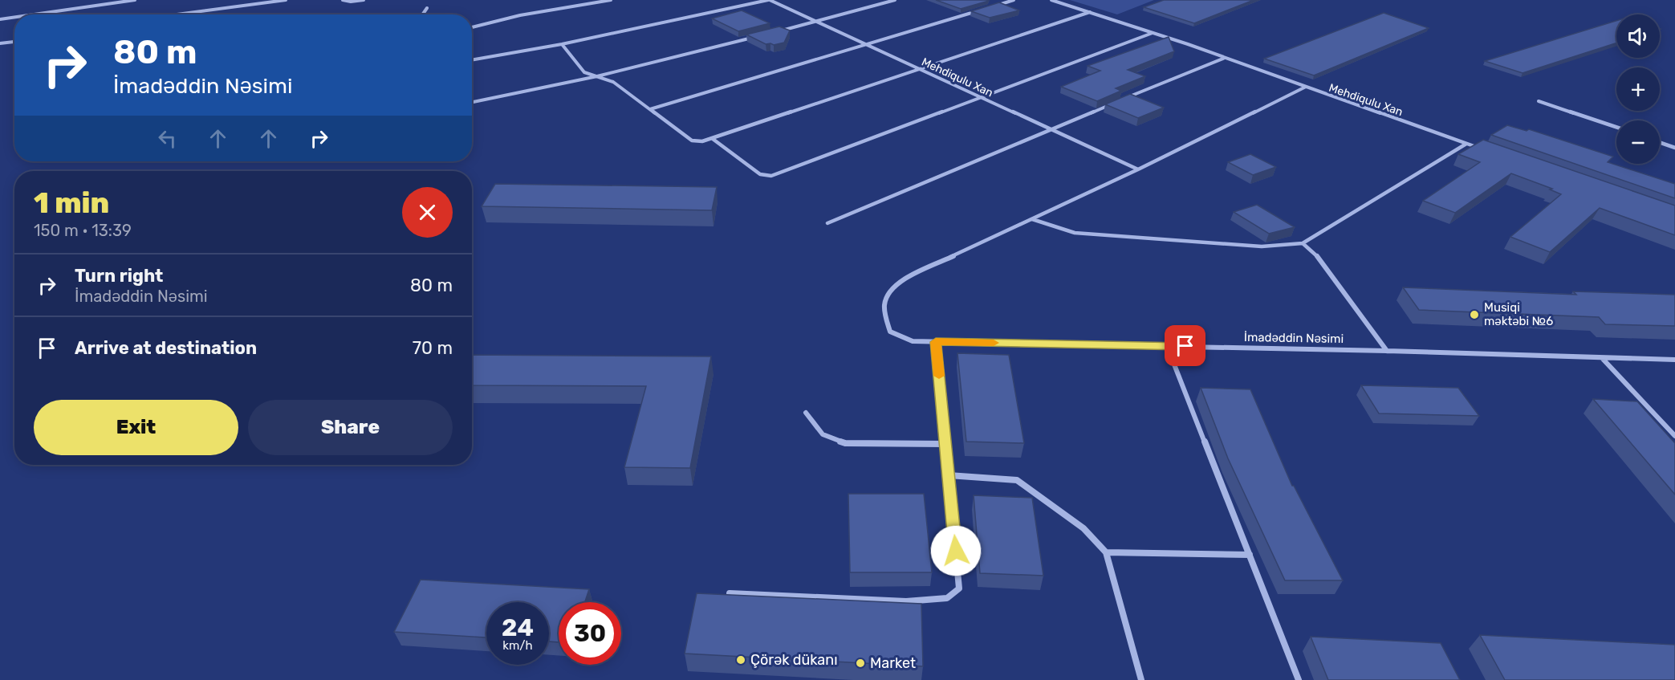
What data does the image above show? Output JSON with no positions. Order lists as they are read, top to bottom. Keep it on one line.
{"streets":{"street":["Mehdiqulu Xan","İmadəddin Nəsimi"]},"places":["Musiqi məktəbi №6","Çörək dükanı","Market"],"page":{"map_buttons":["+","−"],"turn":["80 m","İmadəddin Nəsimi"],"heading":["1 min","150 m · 13:39"],"list":[{"name":"Turn right","note":"İmadəddin Nəsimi","value":"80 m"},{"name":"Arrive at destination","value":"70 m"}],"buttons":["Exit","Share"],"speed":"24 km/h","limit":"30"}}
